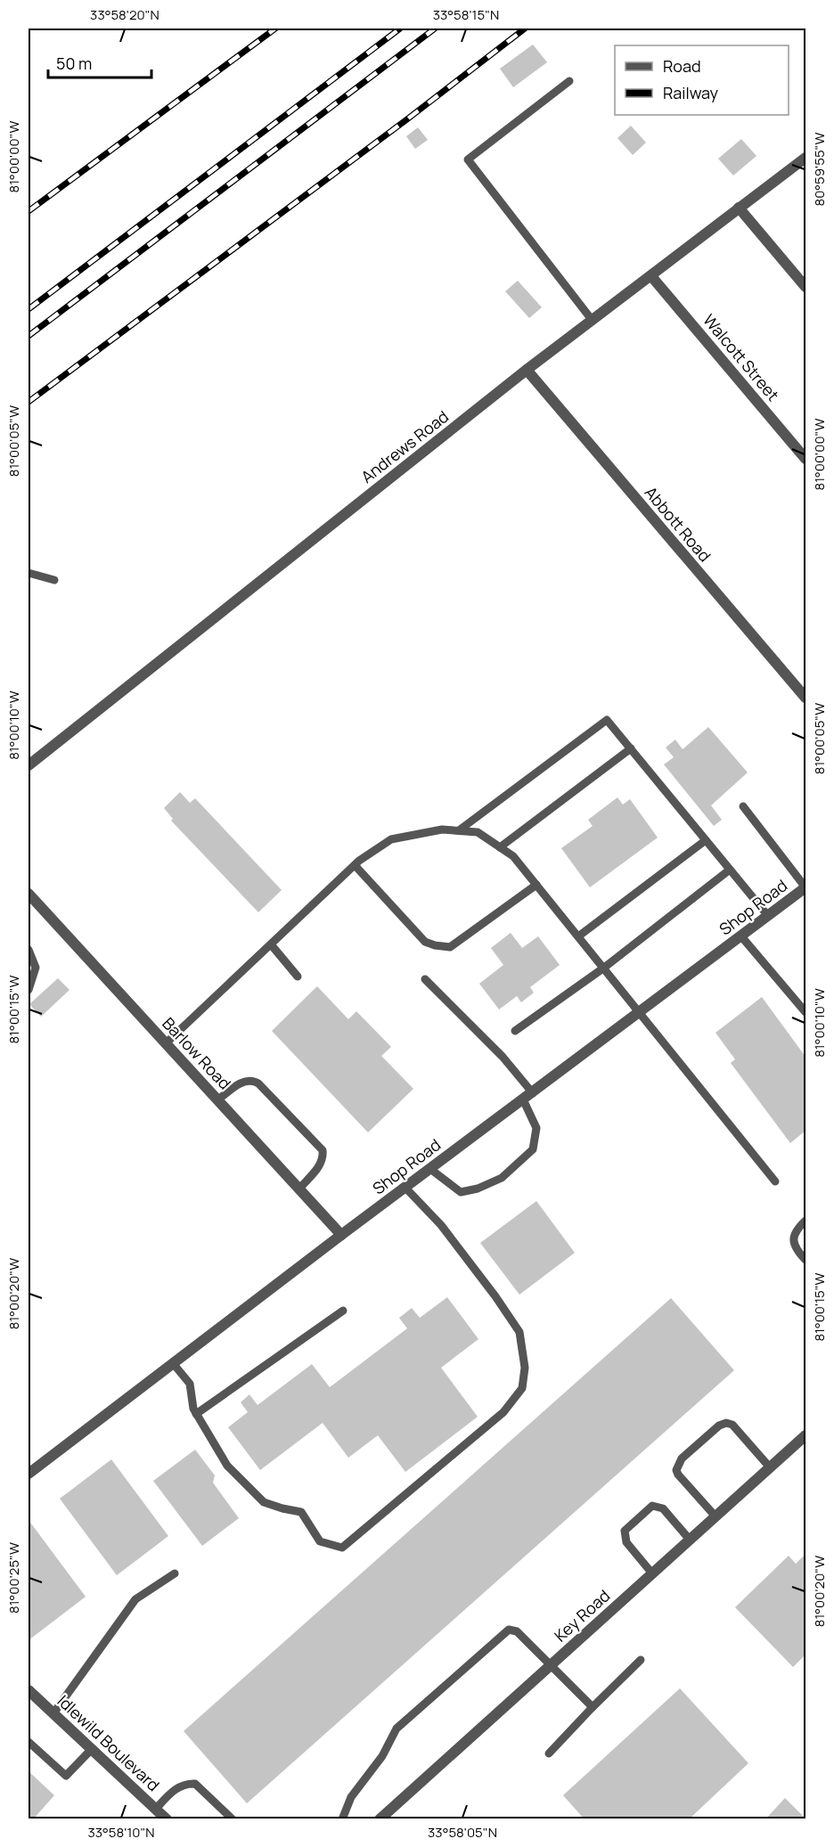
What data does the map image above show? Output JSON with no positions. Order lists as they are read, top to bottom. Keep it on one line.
{"streets":{"street":["Walcott Street","Andrews Road","Abbott Road","Shop Road","Barlow Road","Key Road","Idlewild Boulevard"]},"crossings":[["Walcott Street","Andrews Road"],["Andrews Road","Abbott Road"],["Shop Road","Barlow Road"]],"legend":["Road","Railway"],"scale_bar":"50 m","coordinates":["33°58'20\"N","33°58'15\"N","81°00'00\"W","80°59'55\"W","81°00'05\"W","81°00'10\"W","81°00'15\"W","81°00'20\"W","81°00'25\"W","33°58'10\"N","33°58'05\"N"]}
